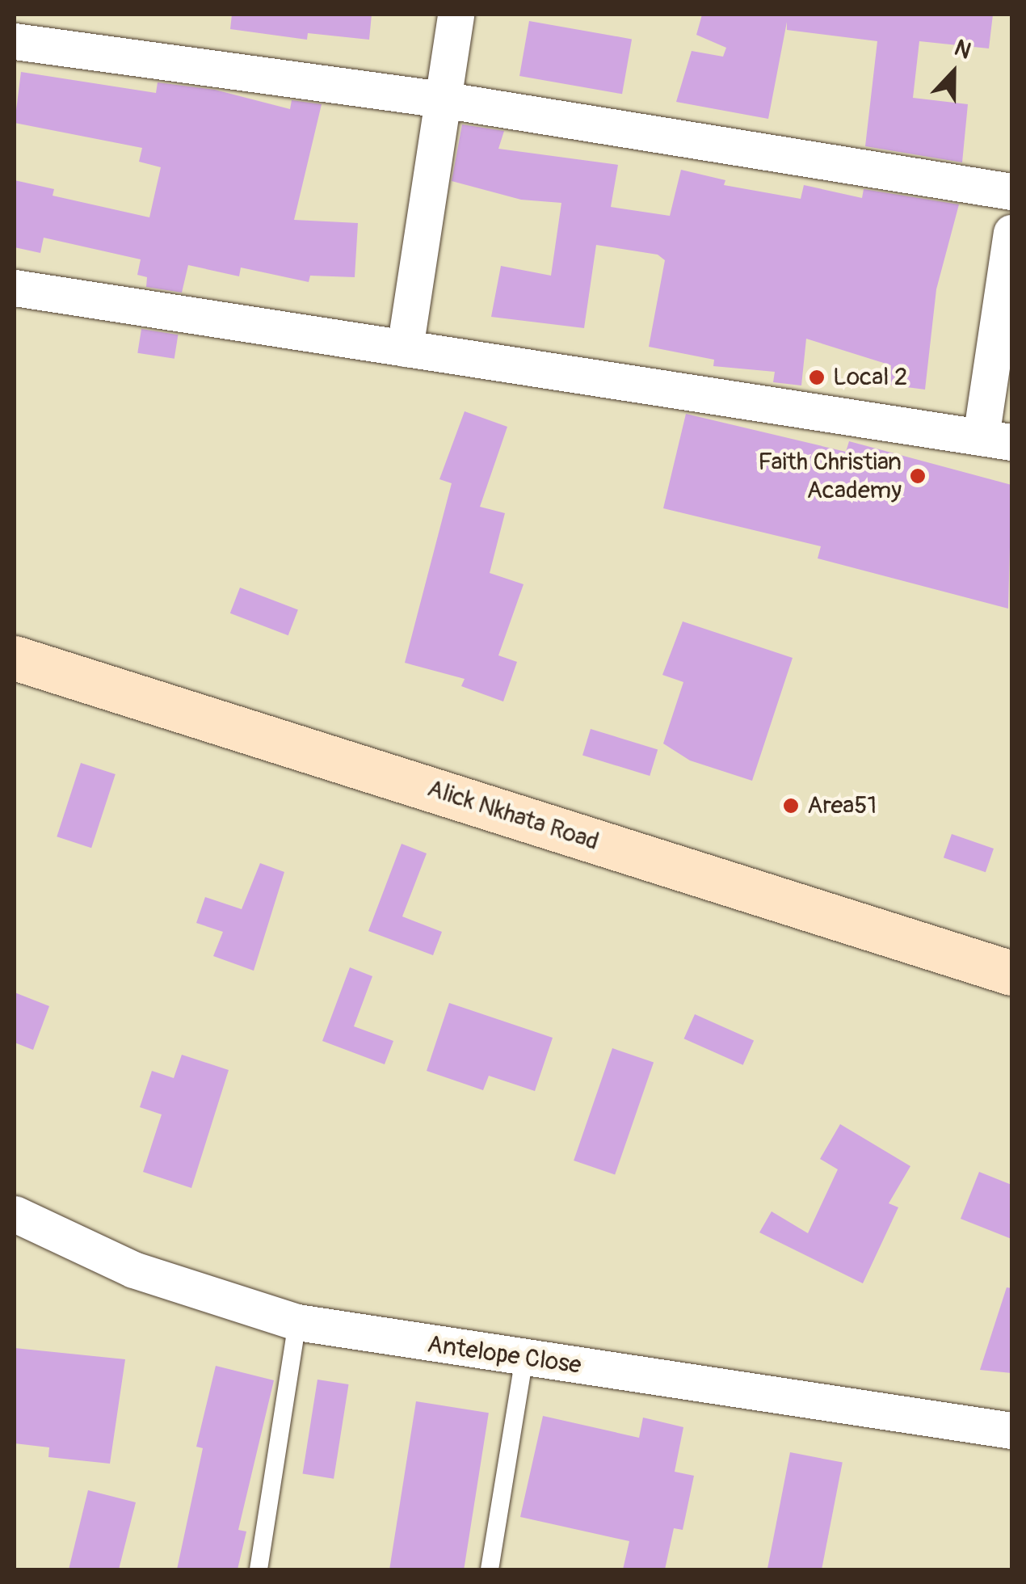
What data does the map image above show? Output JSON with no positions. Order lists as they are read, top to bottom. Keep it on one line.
{"streets":{"main road":["Alick Nkhata Road"],"street":["Antelope Close"]},"places":["Local 2","Faith Christian Academy","Area51"],"north":"top"}
